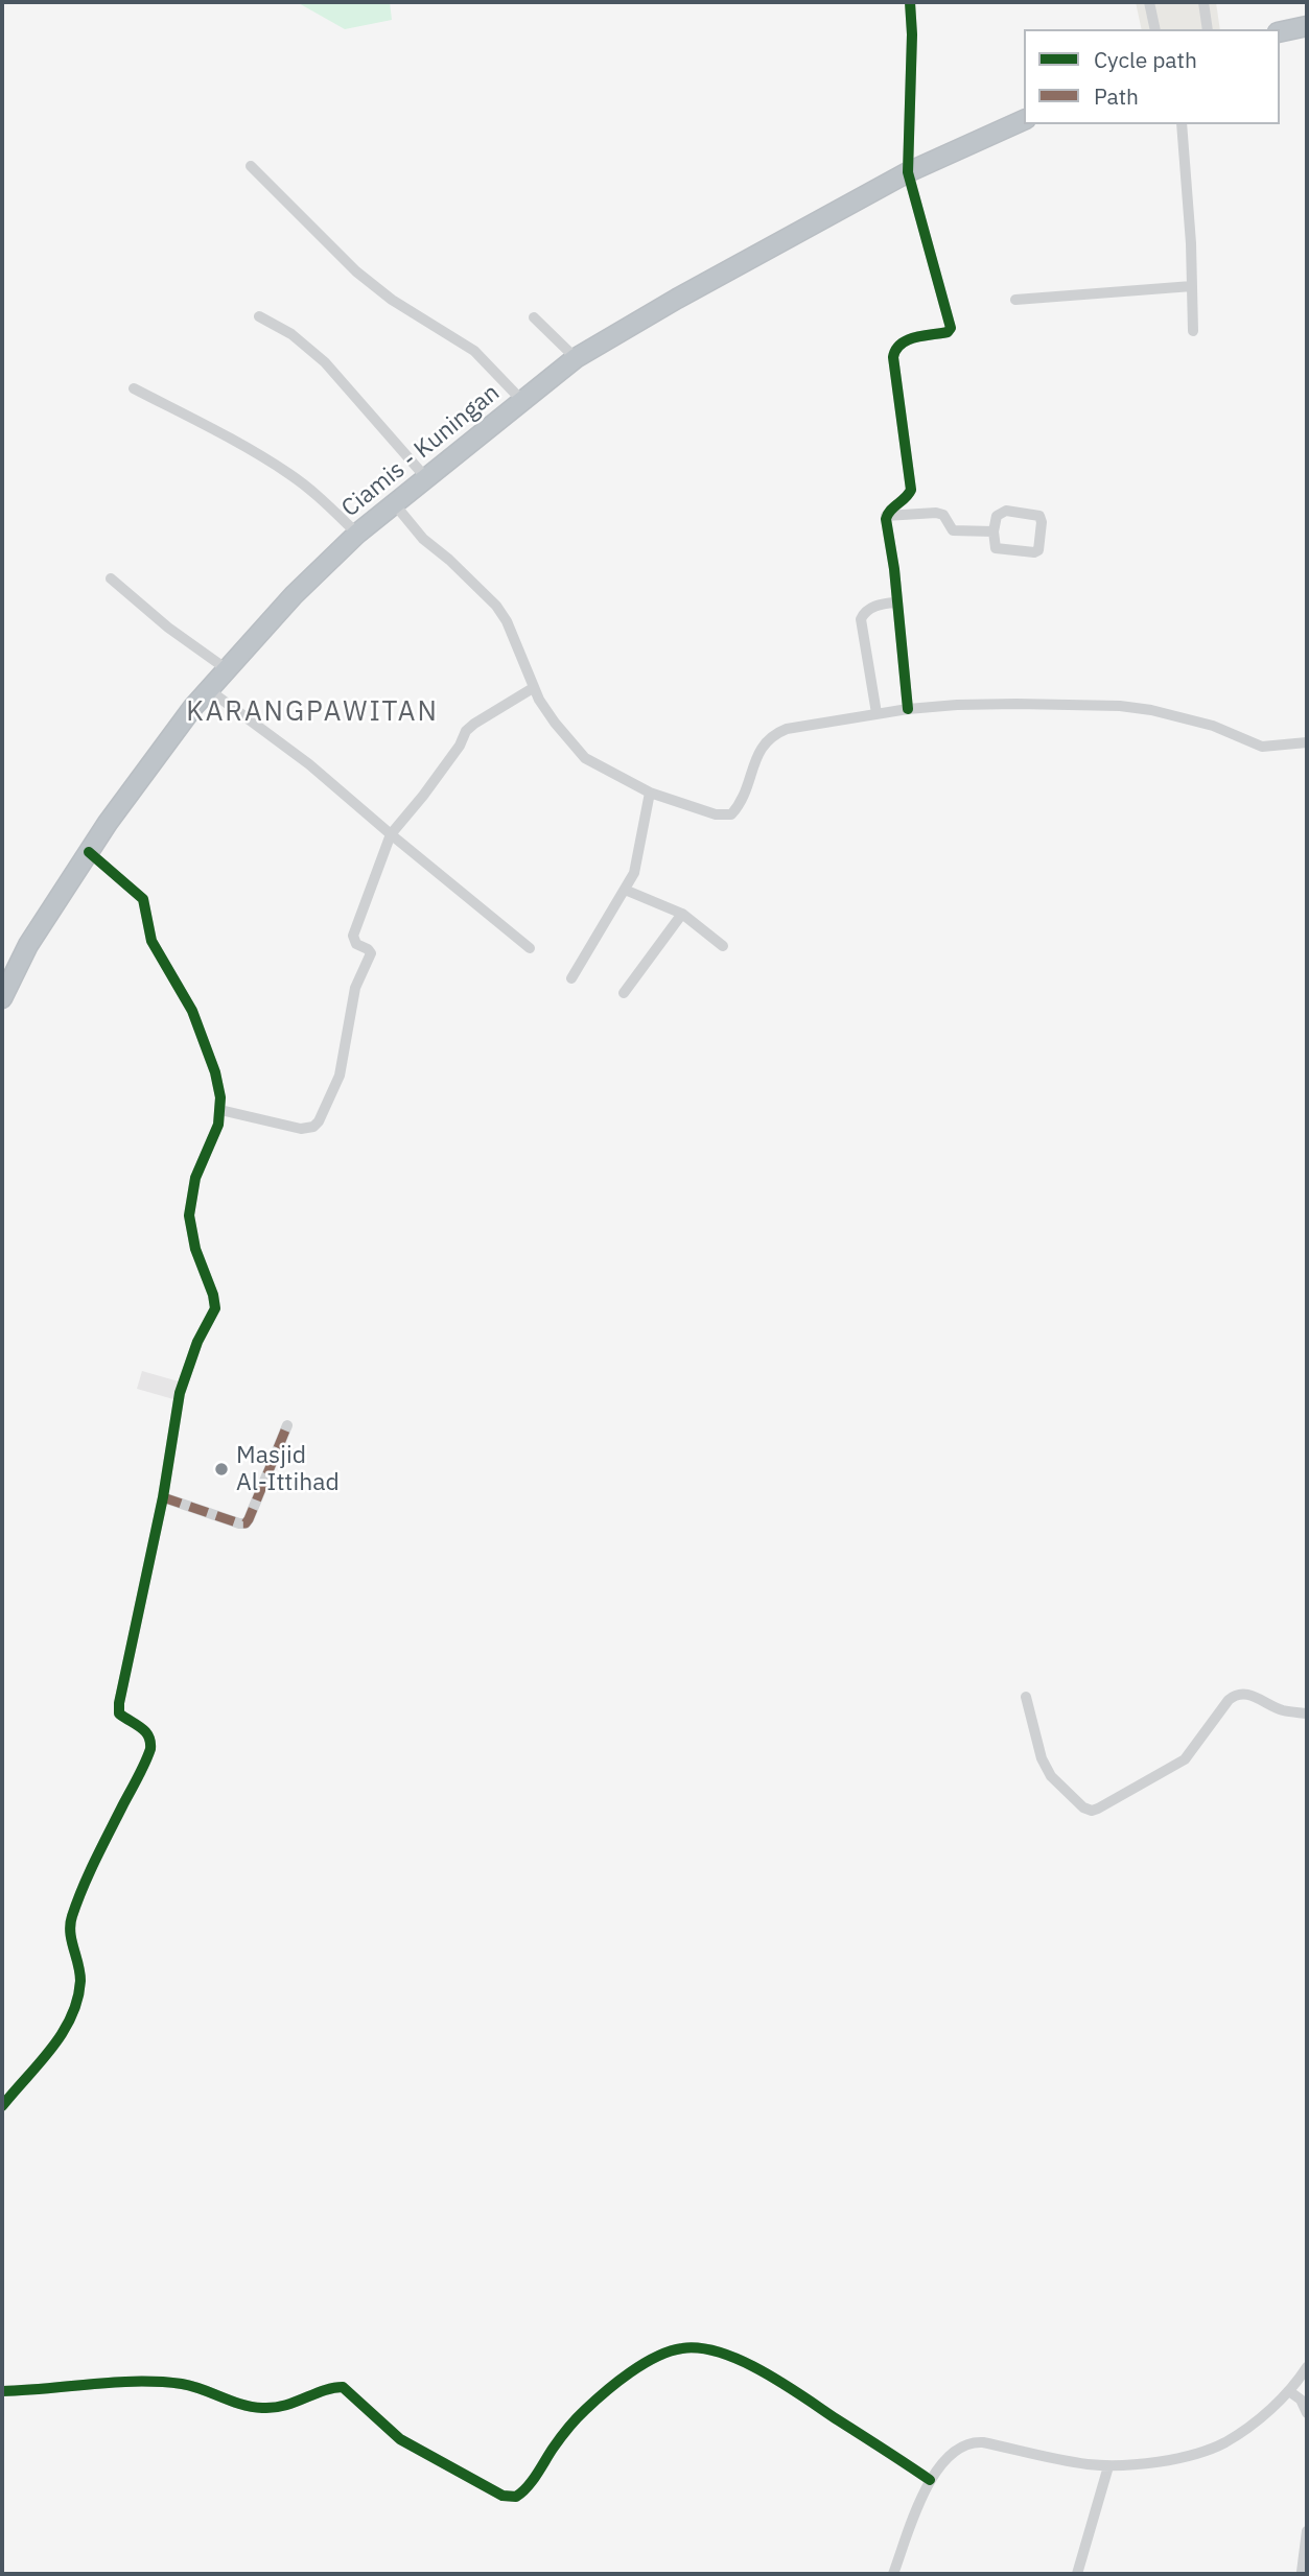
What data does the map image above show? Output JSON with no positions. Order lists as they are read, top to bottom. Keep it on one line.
{"streets":{"highway":["Ciamis - Kuningan"]},"districts":["KARANGPAWITAN"],"places":["Masjid Al-Ittihad"],"legend":["Cycle path","Path"]}
